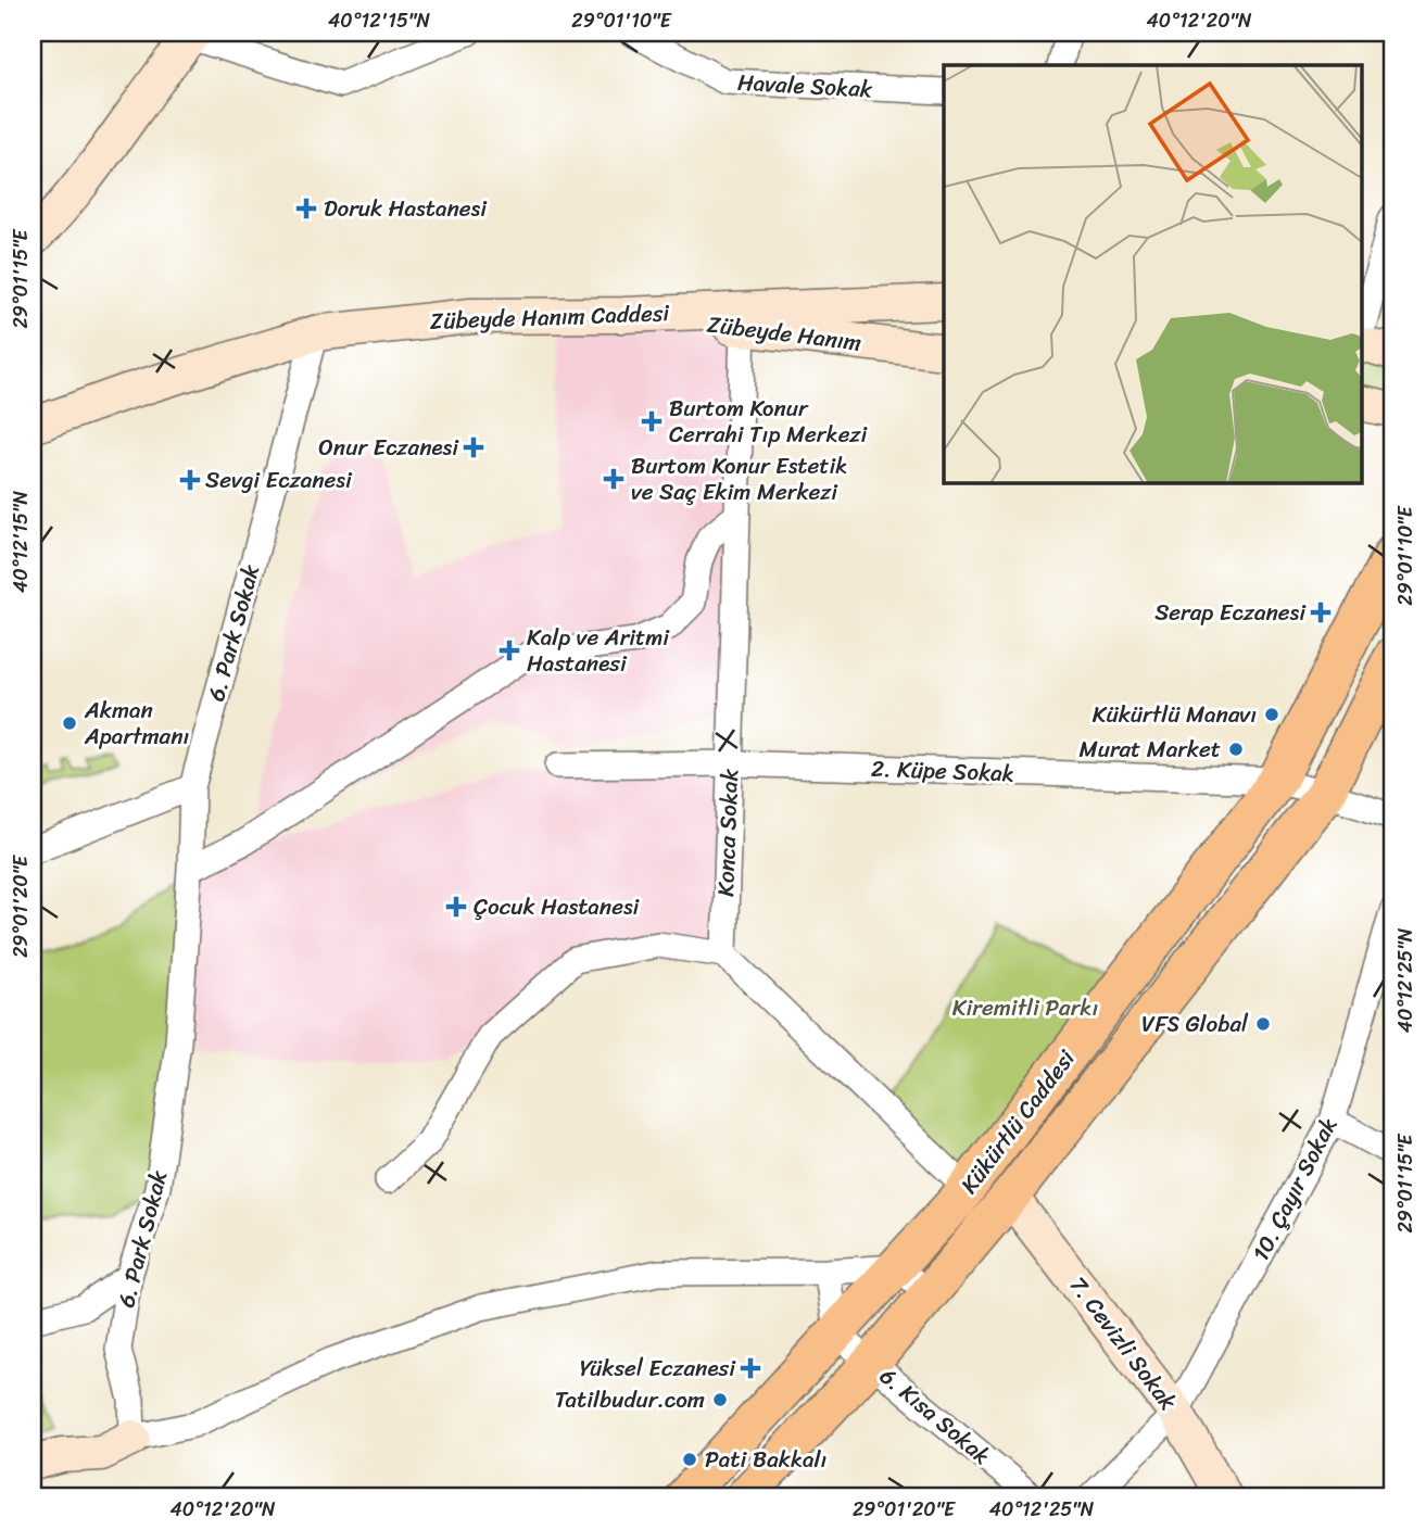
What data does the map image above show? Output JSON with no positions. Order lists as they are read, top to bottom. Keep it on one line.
{"streets":{"main road":["Zübeyde Hanım Caddesi","Zübeyde Hanım","Kükürtlü Caddesi","7. Cevizli Sokak"],"street":["Havale Sokak","6. Park Sokak","2. Küpe Sokak","Konca Sokak","10. Çayır Sokak","6. Kısa Sokak"]},"crossings":[["Zübeyde Hanım Caddesi","Zübeyde Hanım"],["Zübeyde Hanım Caddesi","6. Park Sokak"],["Zübeyde Hanım","Konca Sokak"],["2. Küpe Sokak","Konca Sokak"],["2. Küpe Sokak","Kükürtlü Caddesi"],["Kükürtlü Caddesi","7. Cevizli Sokak"],["Kükürtlü Caddesi","6. Kısa Sokak"],["10. Çayır Sokak","7. Cevizli Sokak"]],"parks":["Kiremitli Parkı"],"places":{"health":["Doruk Hastanesi","Burtom Konur Cerrahi Tıp Merkezi","Onur Eczanesi","Burtom Konur Estetik ve Saç Ekim Merkezi","Sevgi Eczanesi","Serap Eczanesi","Kalp ve Aritmi Hastanesi","Çocuk Hastanesi","Yüksel Eczanesi"],"other":["Kükürtlü Manavı","Akman Apartmanı","Murat Market","VFS Global","Tatilbudur.com","Pati Bakkalı"]},"coordinates":["40°12'15\"N","29°01'10\"E","40°12'20\"N","29°01'15\"E","29°01'20\"E","40°12'25\"N"]}
